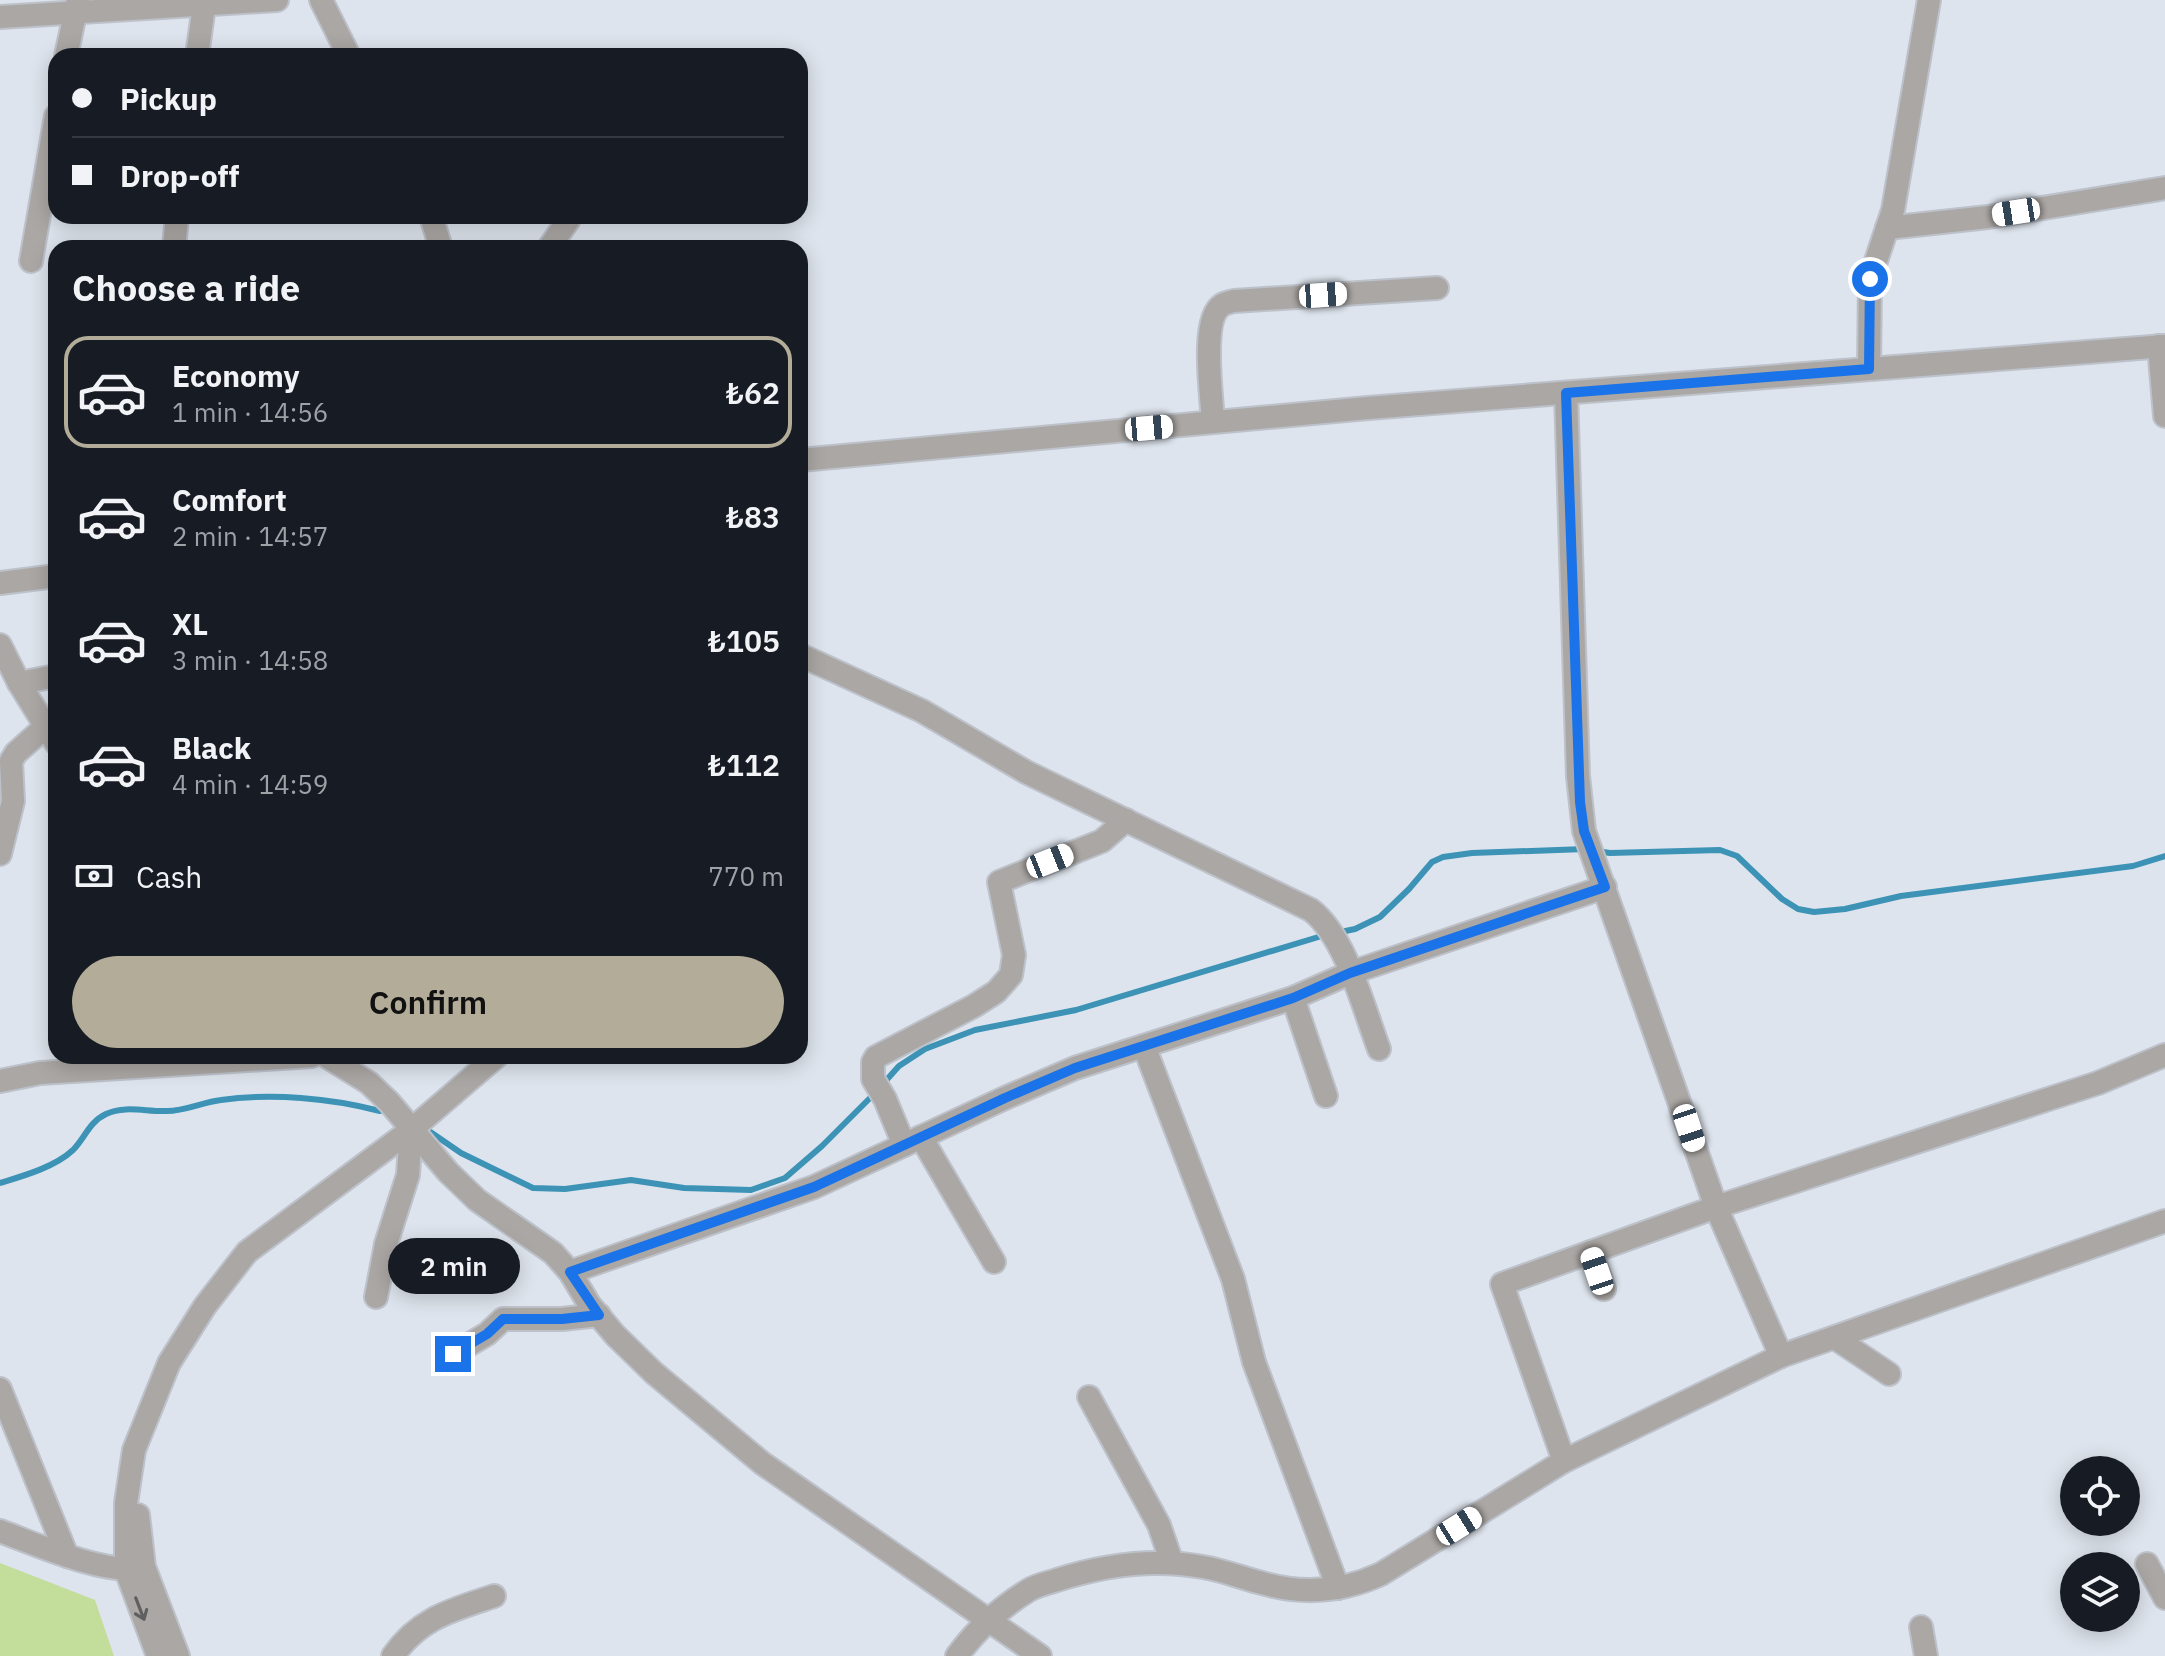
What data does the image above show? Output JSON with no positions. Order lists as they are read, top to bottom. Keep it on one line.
{"page":{"banner":["Pickup","Drop-off"],"heading":"Choose a ride","list":[{"name":"Economy","note":"1 min · 14:56","value":"₺62"},{"name":"Comfort","note":"2 min · 14:57","value":"₺83"},{"name":"XL","note":"3 min · 14:58","value":"₺105"},{"name":"Black","note":"4 min · 14:59","value":"₺112"}],"pay":["Cash","770 m"],"buttons":"Confirm","bubble":"2 min"}}
